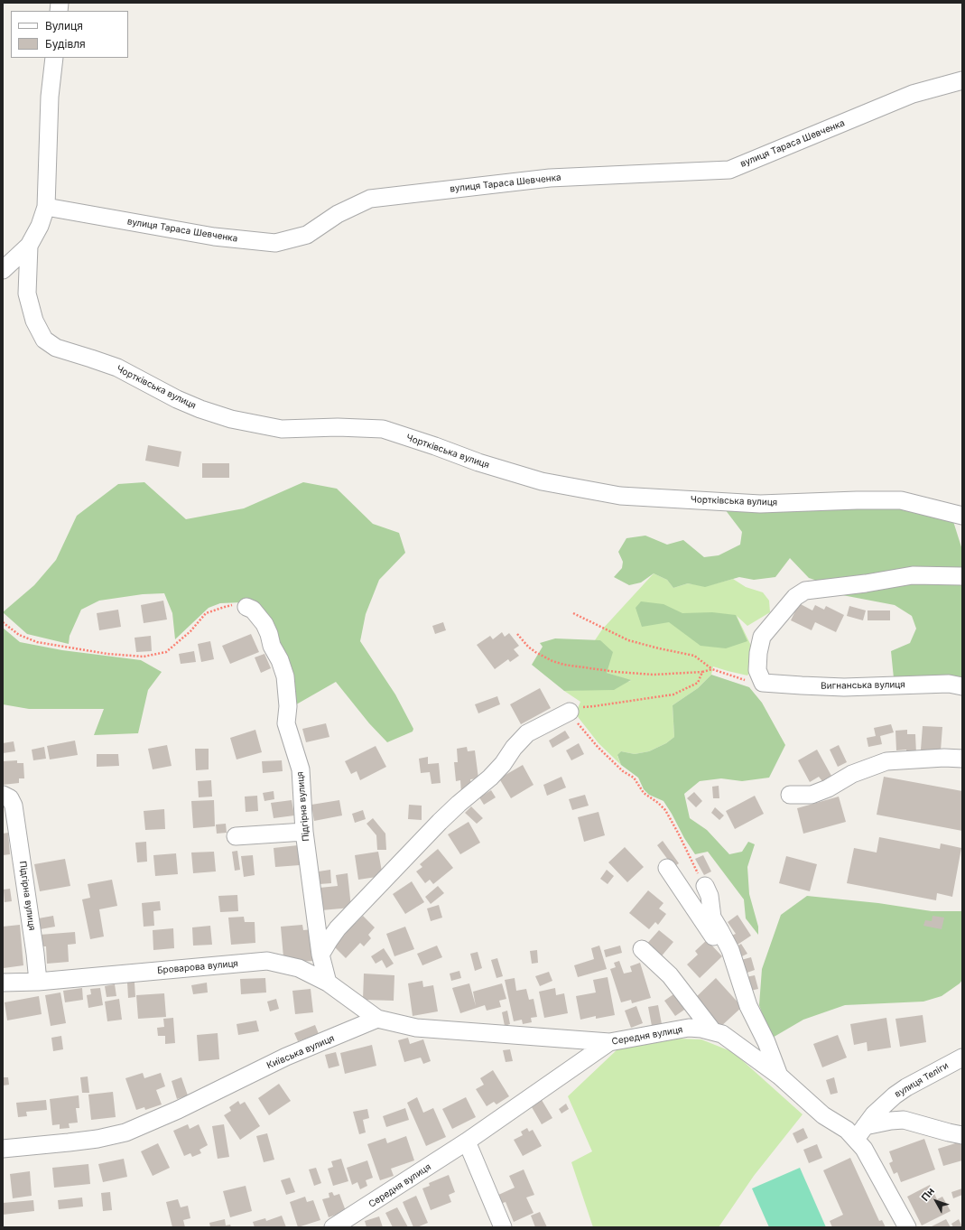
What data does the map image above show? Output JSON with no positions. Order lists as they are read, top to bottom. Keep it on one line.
{"streets":{"street":["вулиця Тараса Шевченка","Чортківська вулиця","Вигнанська вулиця","Підгірна вулиця","Броварова вулиця","Середня вулиця","Київська вулиця","вулиця Теліги"]},"crossings":[["Підгірна вулиця","Броварова вулиця"],["Броварова вулиця","Київська вулиця"],["Середня вулиця","вулиця Теліги"]],"legend":["Вулиця","Будівля"],"north":"top left"}
